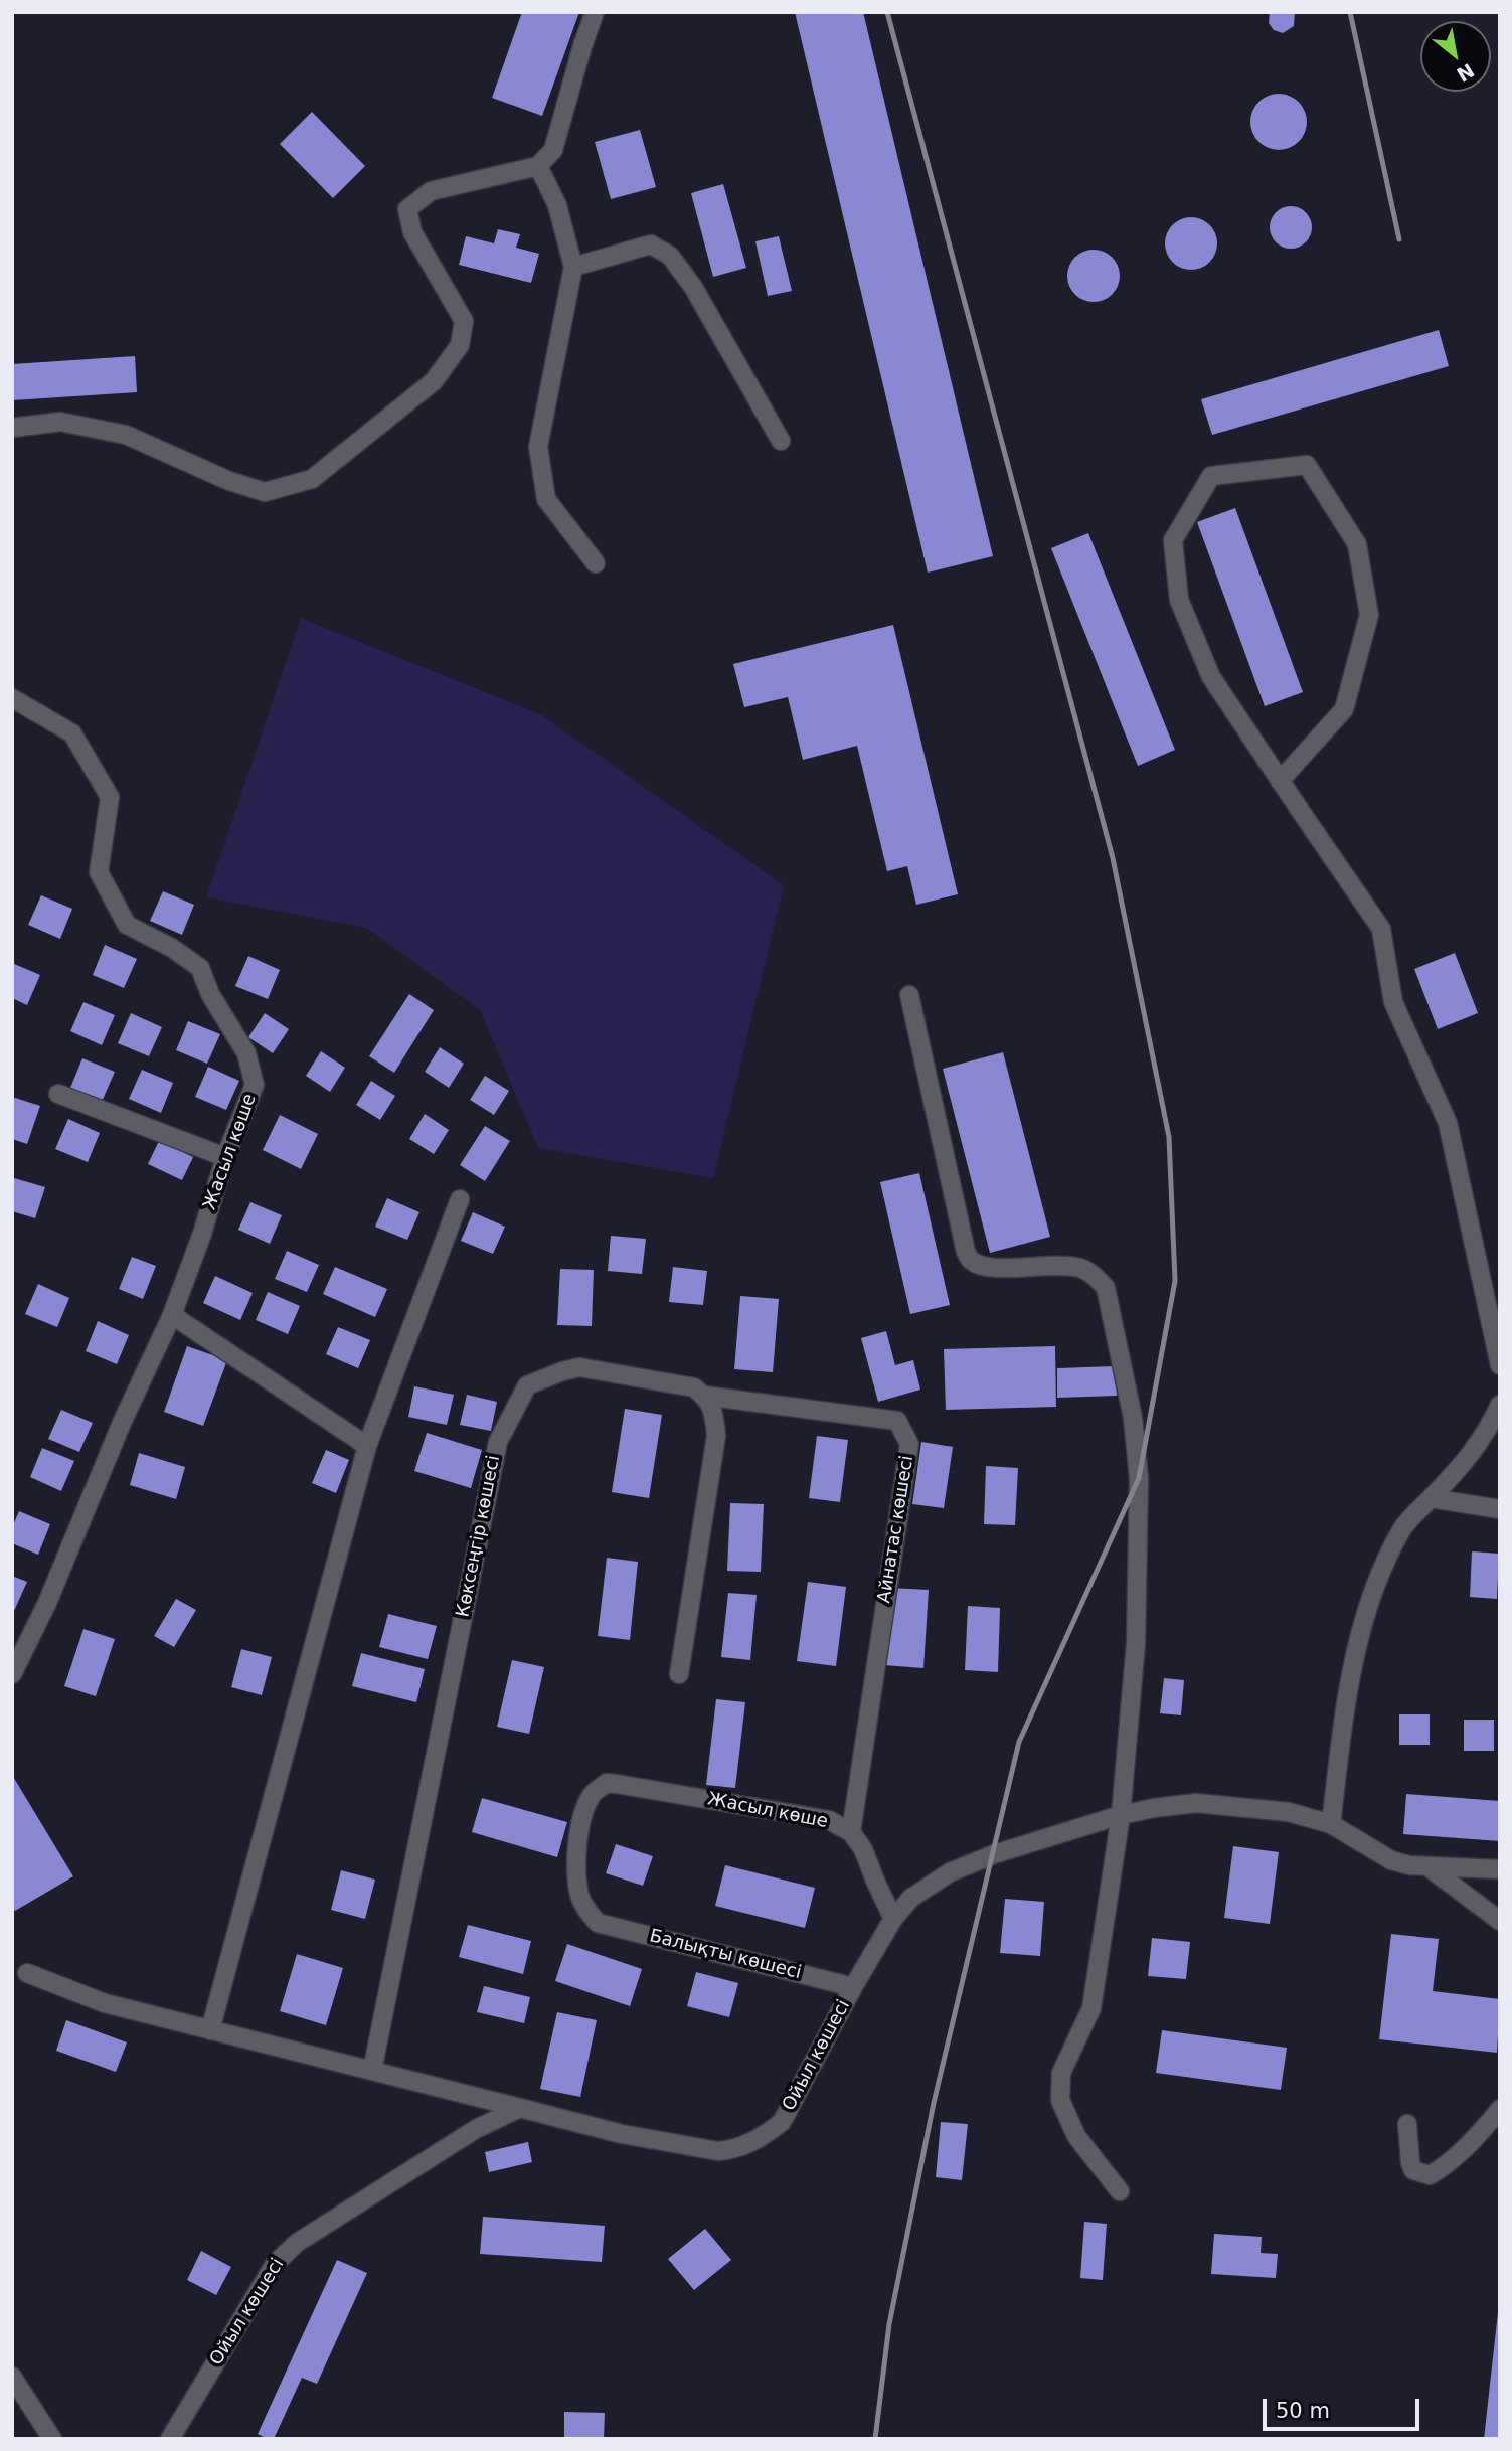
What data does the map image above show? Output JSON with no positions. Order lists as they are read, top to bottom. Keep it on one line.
{"streets":{"street":["Жасыл көше","Айнатас көшесі","Көксеңгір көшесі","Балықты көшесі","Ойыл көшесі"]},"crossings":[["Жасыл көше","Айнатас көшесі"],["Жасыл көше","Балықты көшесі"],["Жасыл көше","Ойыл көшесі"],["Айнатас көшесі","Көксеңгір көшесі"],["Балықты көшесі","Ойыл көшесі"]],"scale_bar":"50 m","north":"bottom right"}
